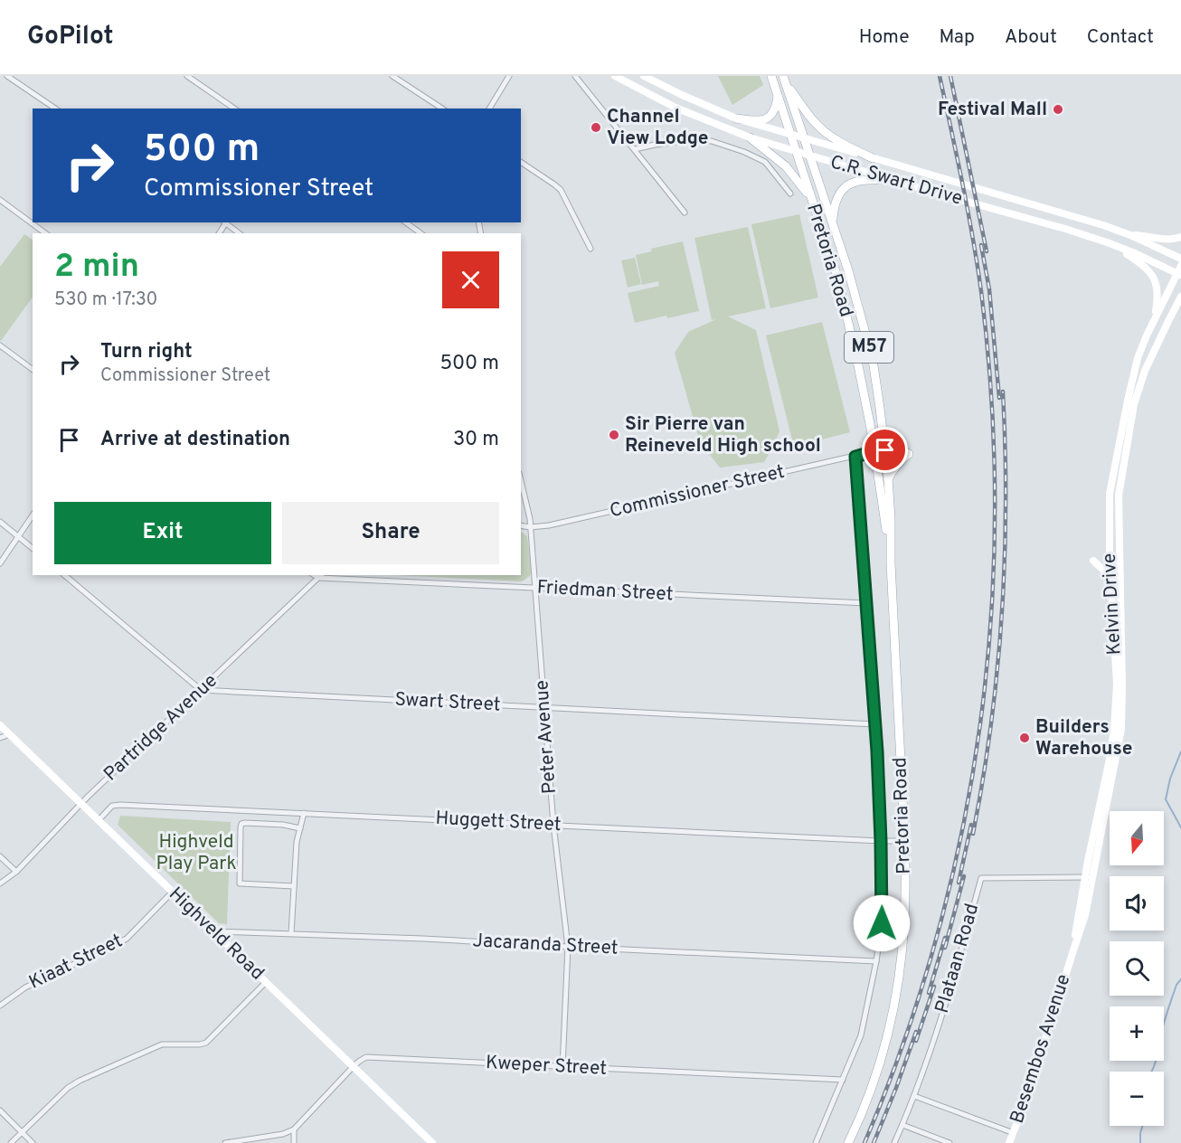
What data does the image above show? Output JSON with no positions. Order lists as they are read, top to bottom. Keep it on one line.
{"streets":{"main road":["Pretoria Road","M57"],"street":["C.R. Swart Drive","Commissioner Street","Friedman Street","Kelvin Drive","Swart Street","Partridge Avenue","Peter Avenue","Huggett Street","Highveld Road","Jacaranda Street","Plataan Road","Kiaat Street","Besembos Avenue","Kweper Street"]},"crossings":[["C.R. Swart Drive","Pretoria Road"],["C.R. Swart Drive","Kelvin Drive"],["Pretoria Road","Commissioner Street"],["Pretoria Road","Huggett Street"],["Commissioner Street","Peter Avenue"],["Friedman Street","Partridge Avenue"],["Friedman Street","Peter Avenue"],["Kelvin Drive","Plataan Road"],["Kelvin Drive","Besembos Avenue"],["Swart Street","Partridge Avenue"],["Swart Street","Peter Avenue"],["Partridge Avenue","Highveld Road"],["Peter Avenue","Huggett Street"],["Peter Avenue","Jacaranda Street"],["Peter Avenue","Kweper Street"],["Huggett Street","Highveld Road"],["Highveld Road","Jacaranda Street"],["Highveld Road","Kiaat Street"],["Highveld Road","Kweper Street"]],"parks":["Highveld Play Park"],"places":["Festival Mall","Channel View Lodge","Sir Pierre van Reineveld High school","Builders Warehouse"],"north":"bottom","page":{"header":"GoPilot","nav":["Home","Map","About","Contact"],"turn":["500 m","Commissioner Street"],"heading":["2 min","530 m · 17:30"],"list":[{"name":"Turn right","note":"Commissioner Street","value":"500 m"},{"name":"Arrive at destination","value":"30 m"}],"buttons":["Exit","Share"],"map_buttons":["+","−"]}}
